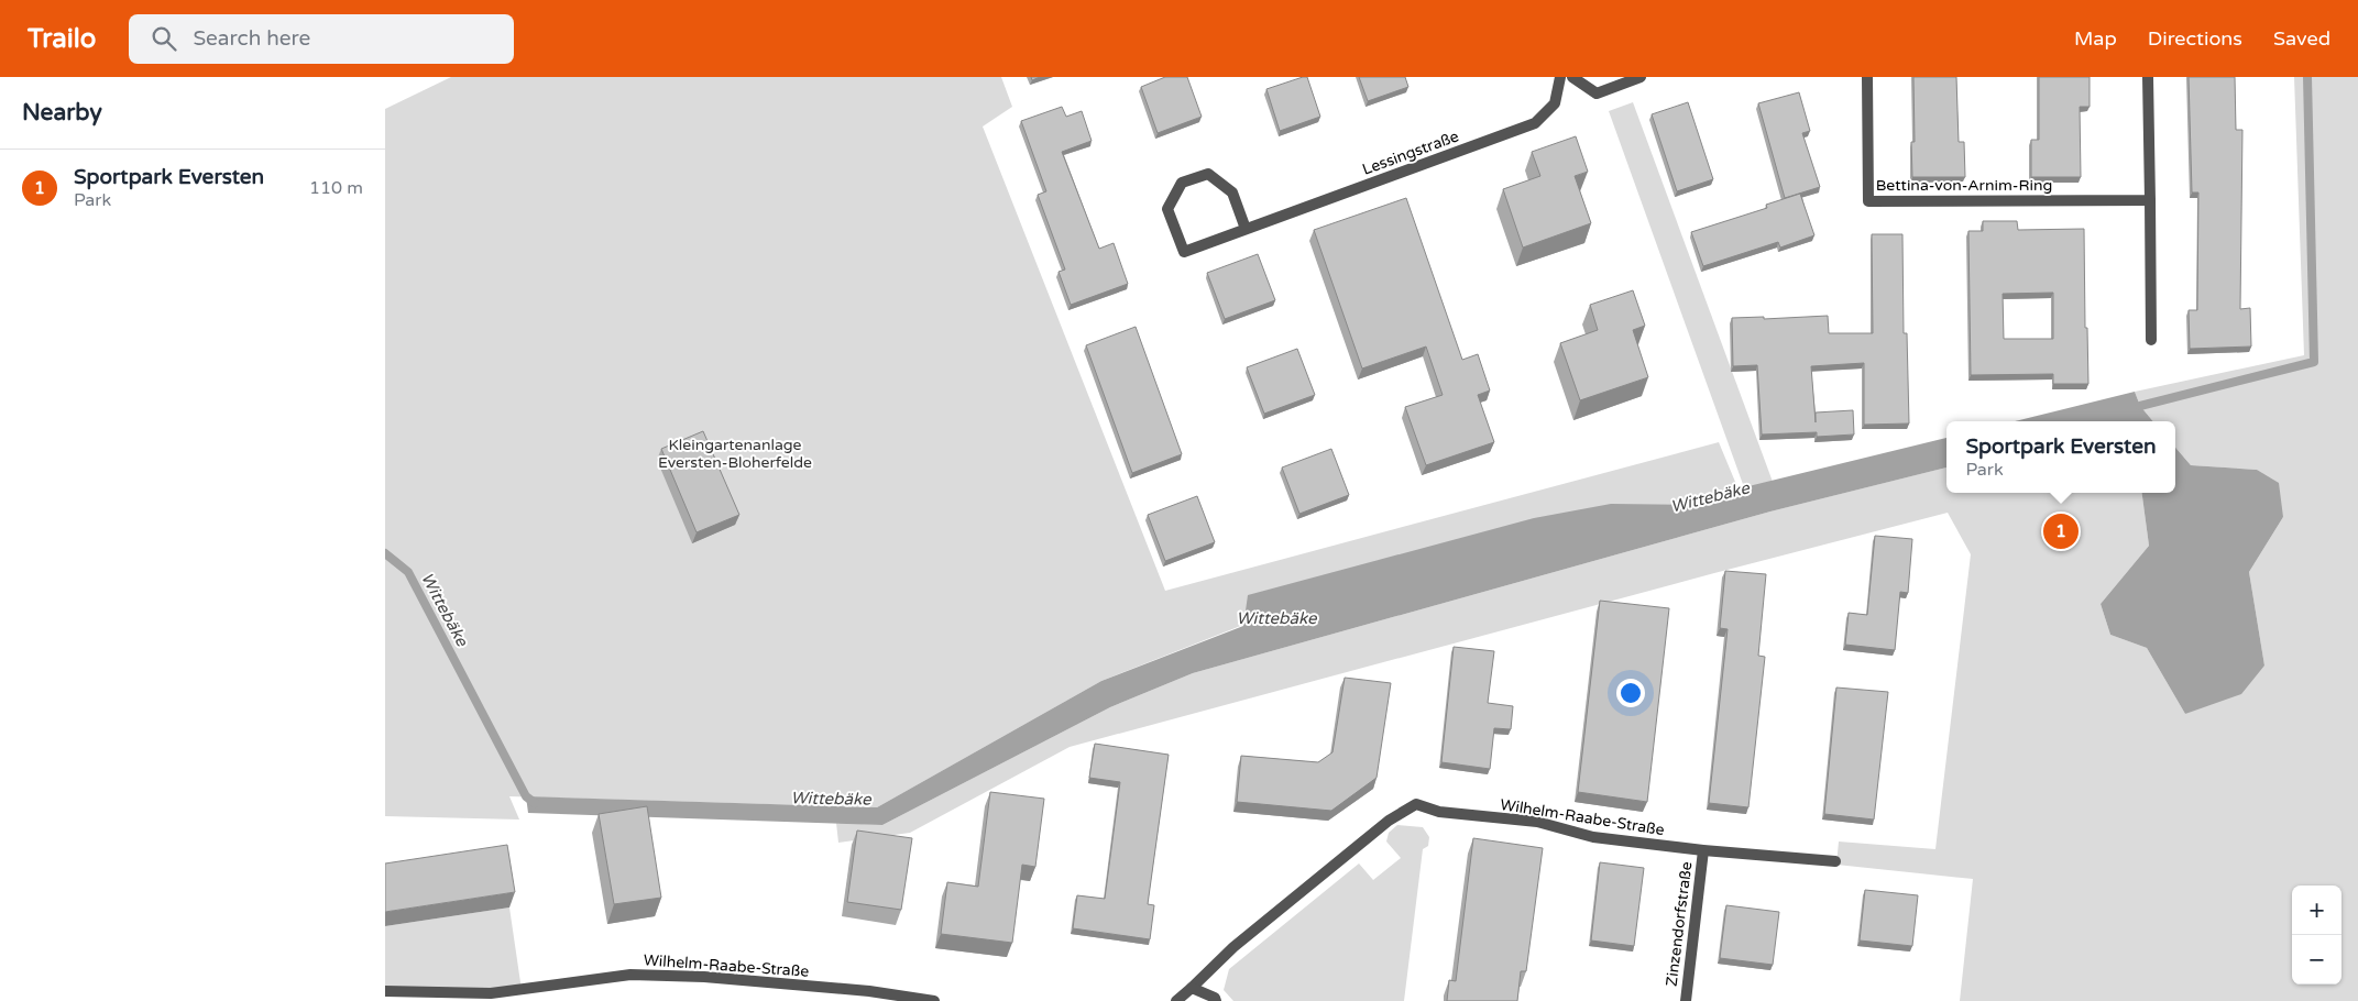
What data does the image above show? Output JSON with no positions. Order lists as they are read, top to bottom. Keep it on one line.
{"streets":{"street":["Lessingstraße","Bettina-von-Arnim-Ring","Wilhelm-Raabe-Straße","Zinzendorfstraße"]},"crossings":[["Wilhelm-Raabe-Straße","Zinzendorfstraße"]],"water":["Wittebäke"],"parks":["Kleingartenanlage Eversten-Bloherfelde"],"page":{"header":"Trailo","search":"Search here","nav":["Map","Directions","Saved"],"heading":"Nearby","list":[{"mark":"1","name":"Sportpark Eversten","note":"Park","value":"110 m"}],"popup":["Sportpark Eversten","Park"],"pins":"1","map_buttons":["+","−"]}}
